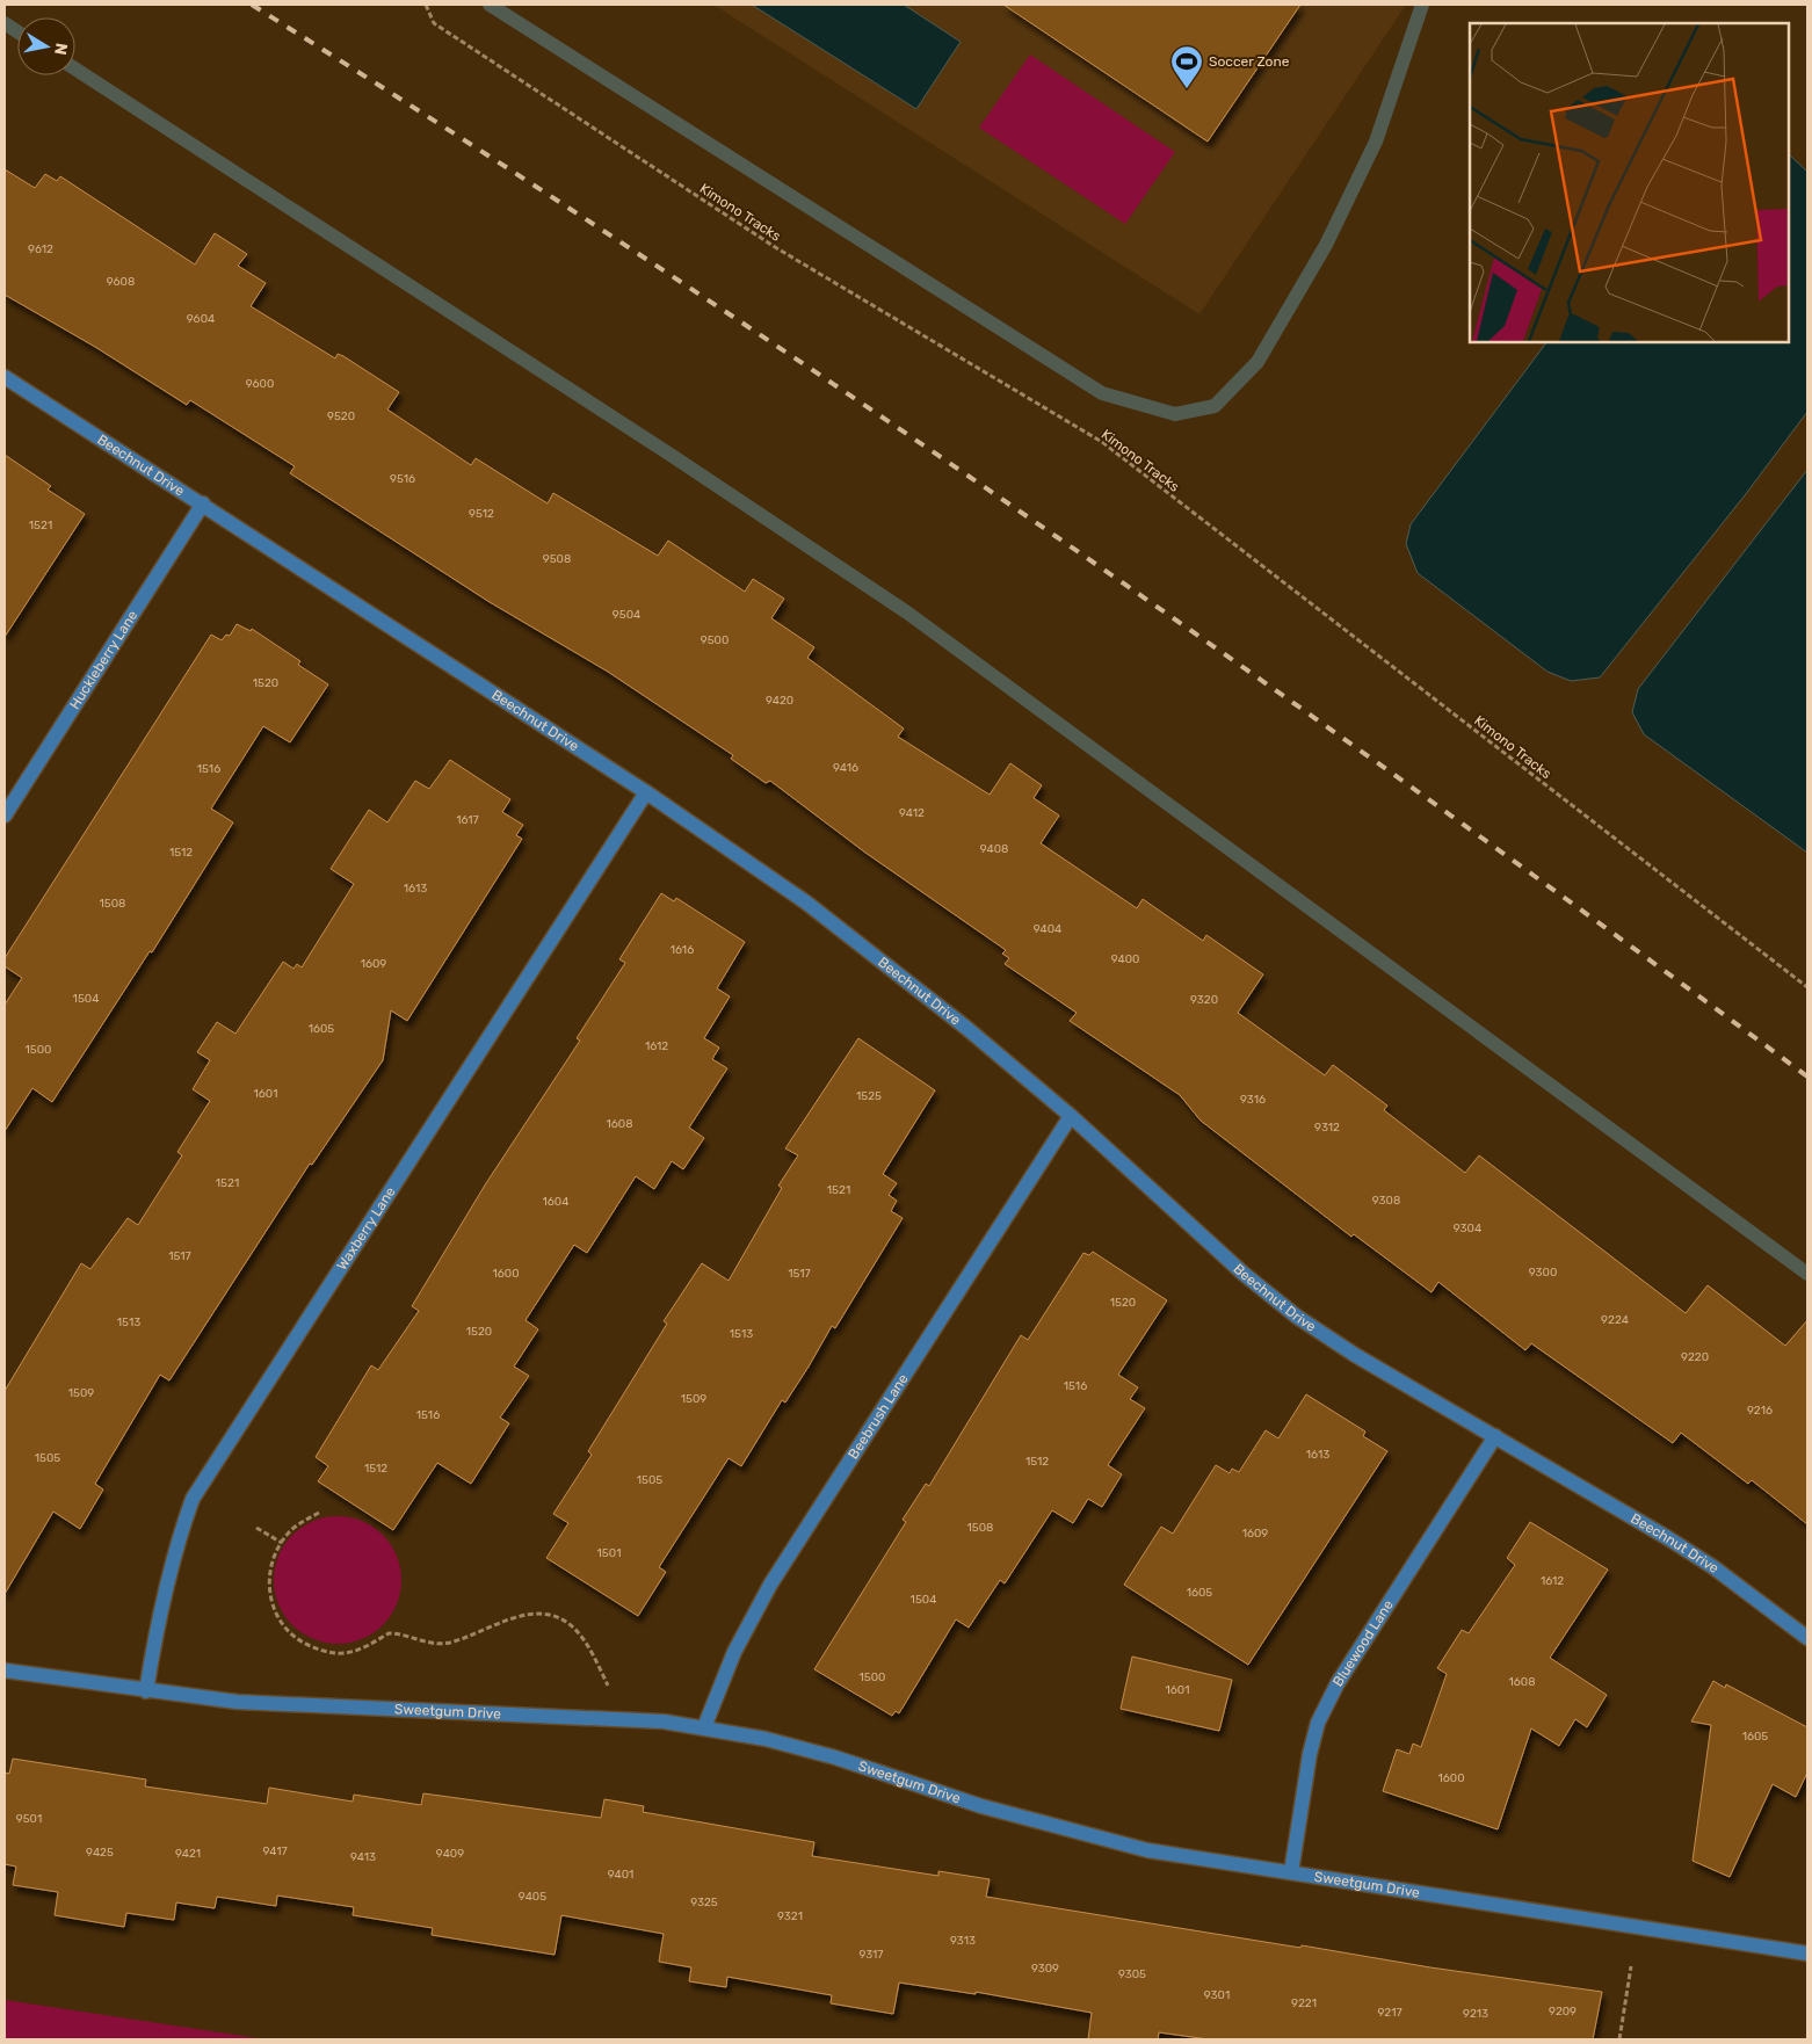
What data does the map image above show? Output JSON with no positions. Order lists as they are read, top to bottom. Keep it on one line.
{"streets":{"street":["Beechnut Drive","Huckleberry Lane","Waxberry Lane","Beebrush Lane","Bluewood Lane","Sweetgum Drive"],"path":["Kimono Tracks"]},"crossings":[["Beechnut Drive","Huckleberry Lane"],["Beechnut Drive","Waxberry Lane"],["Beechnut Drive","Beebrush Lane"],["Beechnut Drive","Bluewood Lane"],["Waxberry Lane","Sweetgum Drive"],["Beebrush Lane","Sweetgum Drive"],["Bluewood Lane","Sweetgum Drive"]],"places":{"sports":["Soccer Zone"]},"house_numbers":["9612","9608","9604","9600","9520","9516","9512","1521","9508","9504","9500","1520","9420","9416","1516","9412","1617","9408","1512","1613","1508","9404","1616","9400","1609","1504","9320","1605","1612","1500","1601","1525","9316","1608","9312","1521","1521","9308","1604","9304","1517","9300","1600","1517","1520","9224","1513","1520","1513","9220","1516","1509","1509","9216","1516","1613","1505","1512","1512","1505","1508","1609","1501","1612","1605","1504","1500","1608","1601","1605","1600","9501","9417","9425","9421","9409","9413","9401","9405","9325","9321","9313","9317","9309","9305","9301","9221","9209","9217","9213"],"north":"right"}
